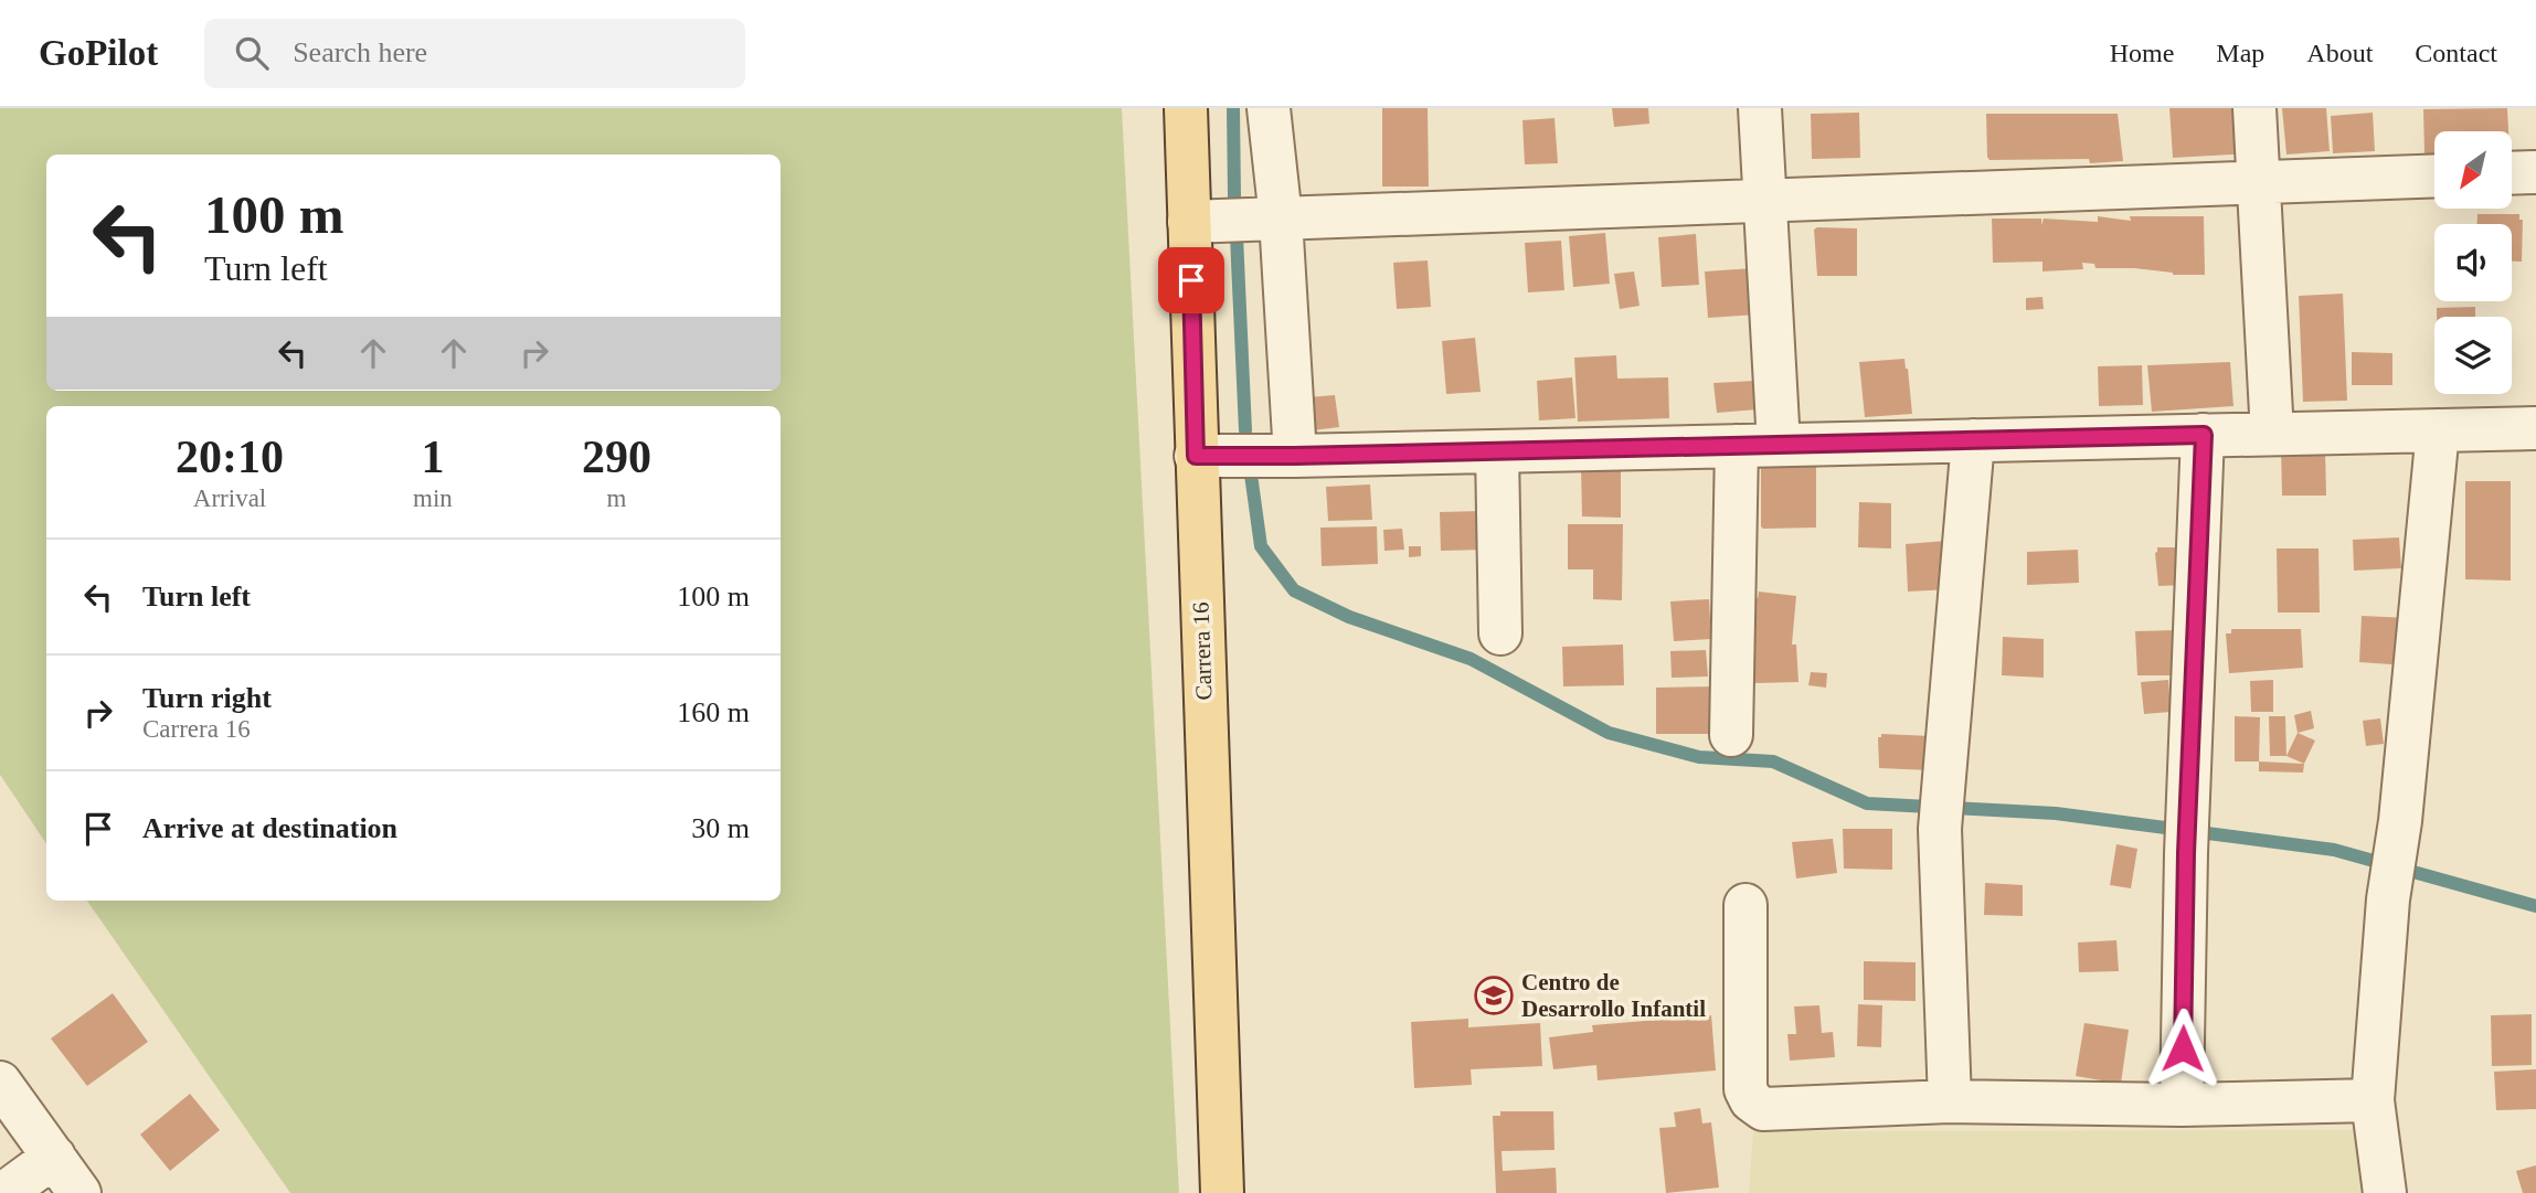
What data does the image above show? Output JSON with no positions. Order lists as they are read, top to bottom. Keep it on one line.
{"streets":{"main road":["Carrera 16"]},"places":{"school or university":["Centro de Desarrollo Infantil"]},"north":"bottom left","page":{"header":"GoPilot","search":"Search here","nav":["Home","Map","About","Contact"],"turn":["100 m","Turn left"],"eta":["20:10","Arrival","1","min","290","m"],"list":[{"name":"Turn left","value":"100 m"},{"name":"Turn right","note":"Carrera 16","value":"160 m"},{"name":"Arrive at destination","value":"30 m"}]}}
